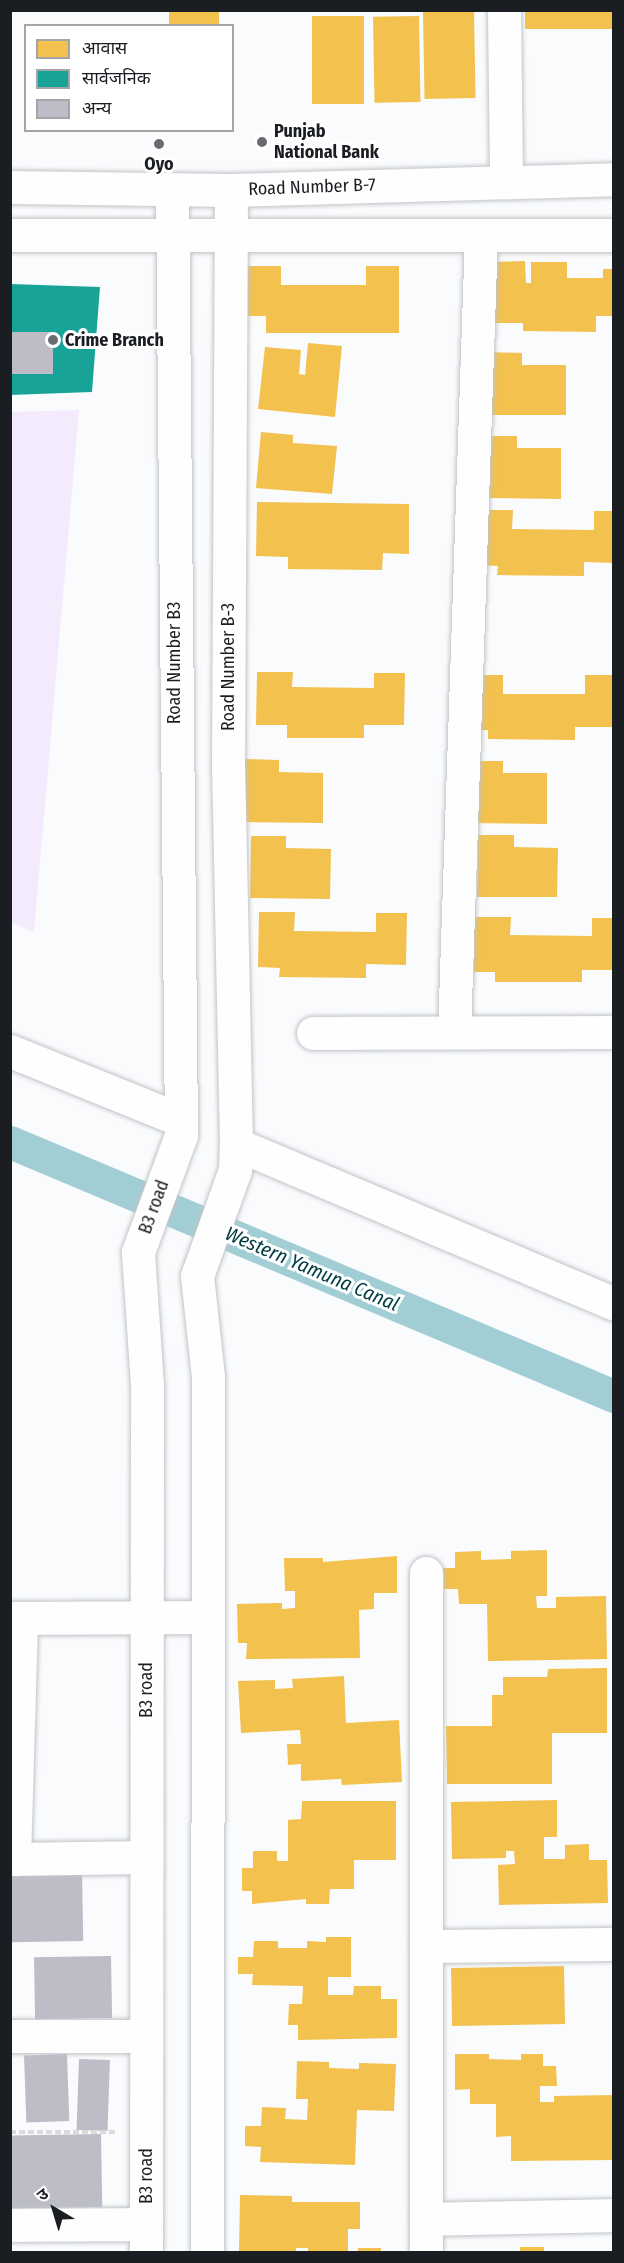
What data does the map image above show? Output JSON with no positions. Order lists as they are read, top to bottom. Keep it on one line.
{"streets":{"street":["Road Number B-7","Road Number B3","Road Number B-3","B3 road"]},"crossings":[["Road Number B-7","Road Number B3"],["Road Number B-7","Road Number B-3"],["Road Number B3","B3 road"]],"water":["Western Yamuna Canal"],"places":["Punjab National Bank","Oyo","Crime Branch"],"legend":["आवास","सार्वजनिक","अन्य"],"north":"top left"}
